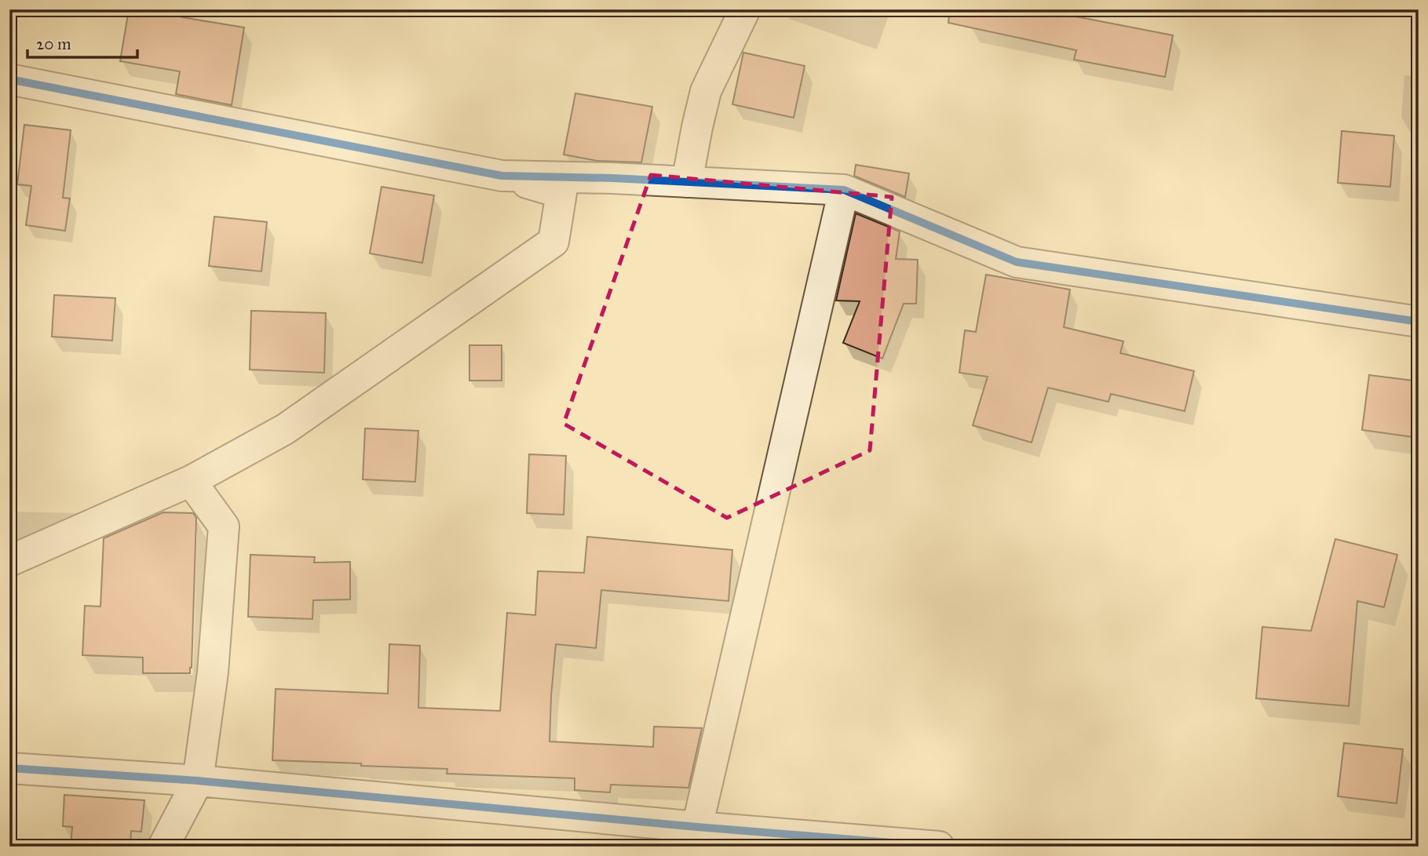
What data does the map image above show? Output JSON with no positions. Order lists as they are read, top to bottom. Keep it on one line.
{"scale_bar":"20 m"}
